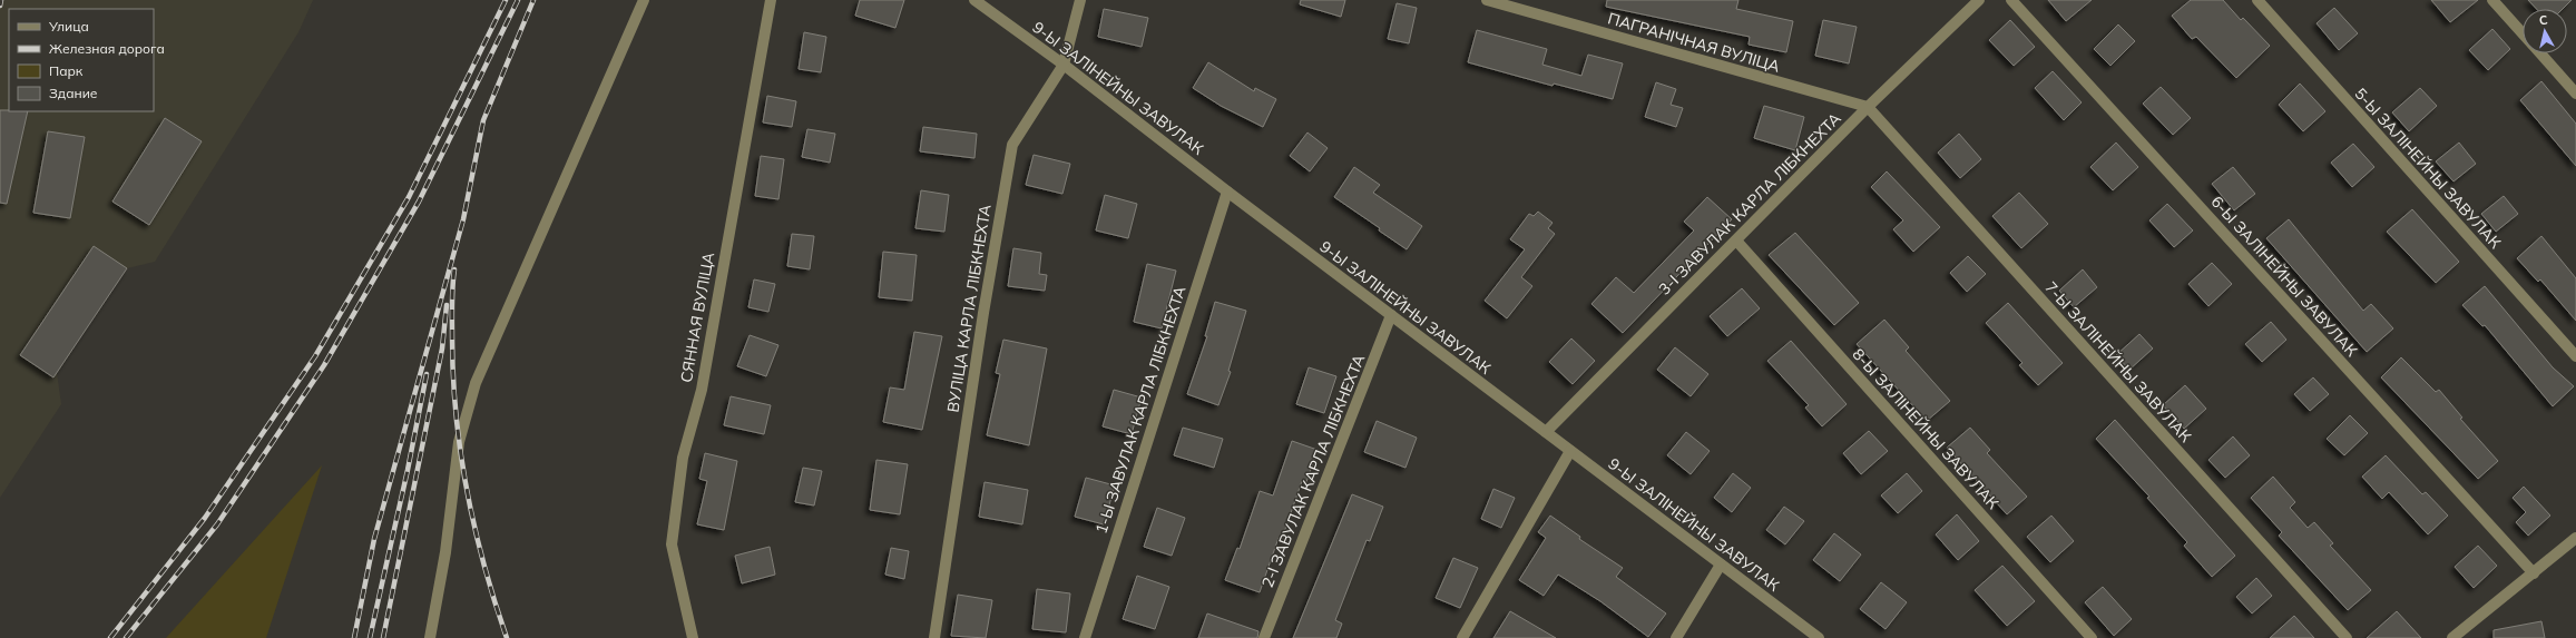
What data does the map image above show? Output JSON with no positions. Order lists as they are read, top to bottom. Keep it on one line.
{"streets":{"street":["ПАГРАНІЧНАЯ ВУЛІЦА","9-Ы ЗАЛІНЕЙНЫ ЗАВУЛАК","5-Ы ЗАЛІНЕЙНЫ ЗАВУЛАК","3-І ЗАВУЛАК КАРЛА ЛІБКНЕХТА","6-Ы ЗАЛІНЕЙНЫ ЗАВУЛАК","ВУЛІЦА КАРЛА ЛІБКНЕХТА","СЯННАЯ ВУЛІЦА","7-Ы ЗАЛІНЕЙНЫ ЗАВУЛАК","1-Ы ЗАВУЛАК КАРЛА ЛІБКНЕХТА","8-Ы ЗАЛІНЕЙНЫ ЗАВУЛАК","2-І ЗАВУЛАК КАРЛА ЛІБКНЕХТА"]},"crossings":[["ПАГРАНІЧНАЯ ВУЛІЦА","3-І ЗАВУЛАК КАРЛА ЛІБКНЕХТА"],["ПАГРАНІЧНАЯ ВУЛІЦА","7-Ы ЗАЛІНЕЙНЫ ЗАВУЛАК"],["9-Ы ЗАЛІНЕЙНЫ ЗАВУЛАК","3-І ЗАВУЛАК КАРЛА ЛІБКНЕХТА"],["9-Ы ЗАЛІНЕЙНЫ ЗАВУЛАК","ВУЛІЦА КАРЛА ЛІБКНЕХТА"],["9-Ы ЗАЛІНЕЙНЫ ЗАВУЛАК","1-Ы ЗАВУЛАК КАРЛА ЛІБКНЕХТА"],["9-Ы ЗАЛІНЕЙНЫ ЗАВУЛАК","2-І ЗАВУЛАК КАРЛА ЛІБКНЕХТА"],["3-І ЗАВУЛАК КАРЛА ЛІБКНЕХТА","7-Ы ЗАЛІНЕЙНЫ ЗАВУЛАК"],["3-І ЗАВУЛАК КАРЛА ЛІБКНЕХТА","8-Ы ЗАЛІНЕЙНЫ ЗАВУЛАК"]],"legend":["Улица","Железная дорога","Парк","Здание"],"north":"top"}
